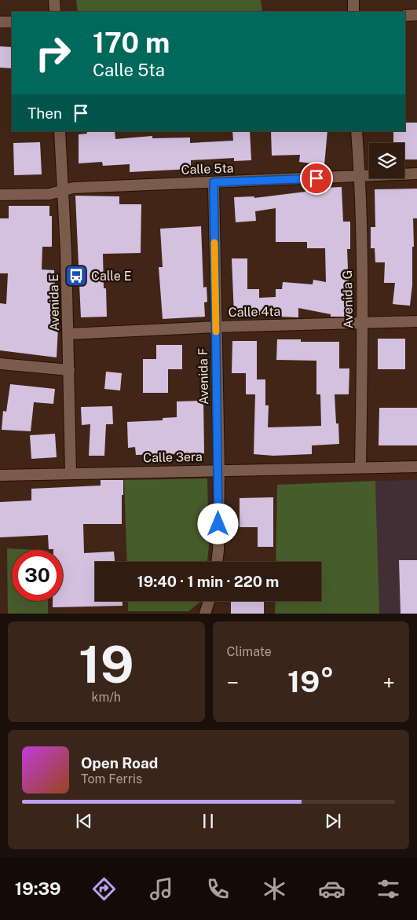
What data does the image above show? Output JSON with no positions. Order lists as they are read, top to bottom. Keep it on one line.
{"streets":{"street":["Calle 5ta","Avenida G","Avenida E","Calle 4ta","Avenida F","Calle 3era"]},"crossings":[["Calle 5ta","Avenida G"],["Calle 5ta","Avenida E"],["Calle 5ta","Avenida F"],["Avenida G","Calle 4ta"],["Avenida G","Calle 3era"],["Avenida E","Calle 4ta"],["Avenida E","Calle 3era"],["Calle 4ta","Avenida F"],["Avenida F","Calle 3era"]],"places":{"bus stop":["Calle E"]},"page":{"turn":["170 m","Calle 5ta"],"then":"Then","limit":"30","trip":"19:40 · 1 min · 220 m","tile":[["19","km/h"],"Climate"],"heat":["−","19°","+"],"song":["Open Road","Tom Ferris"],"tabs":"19:39"}}
